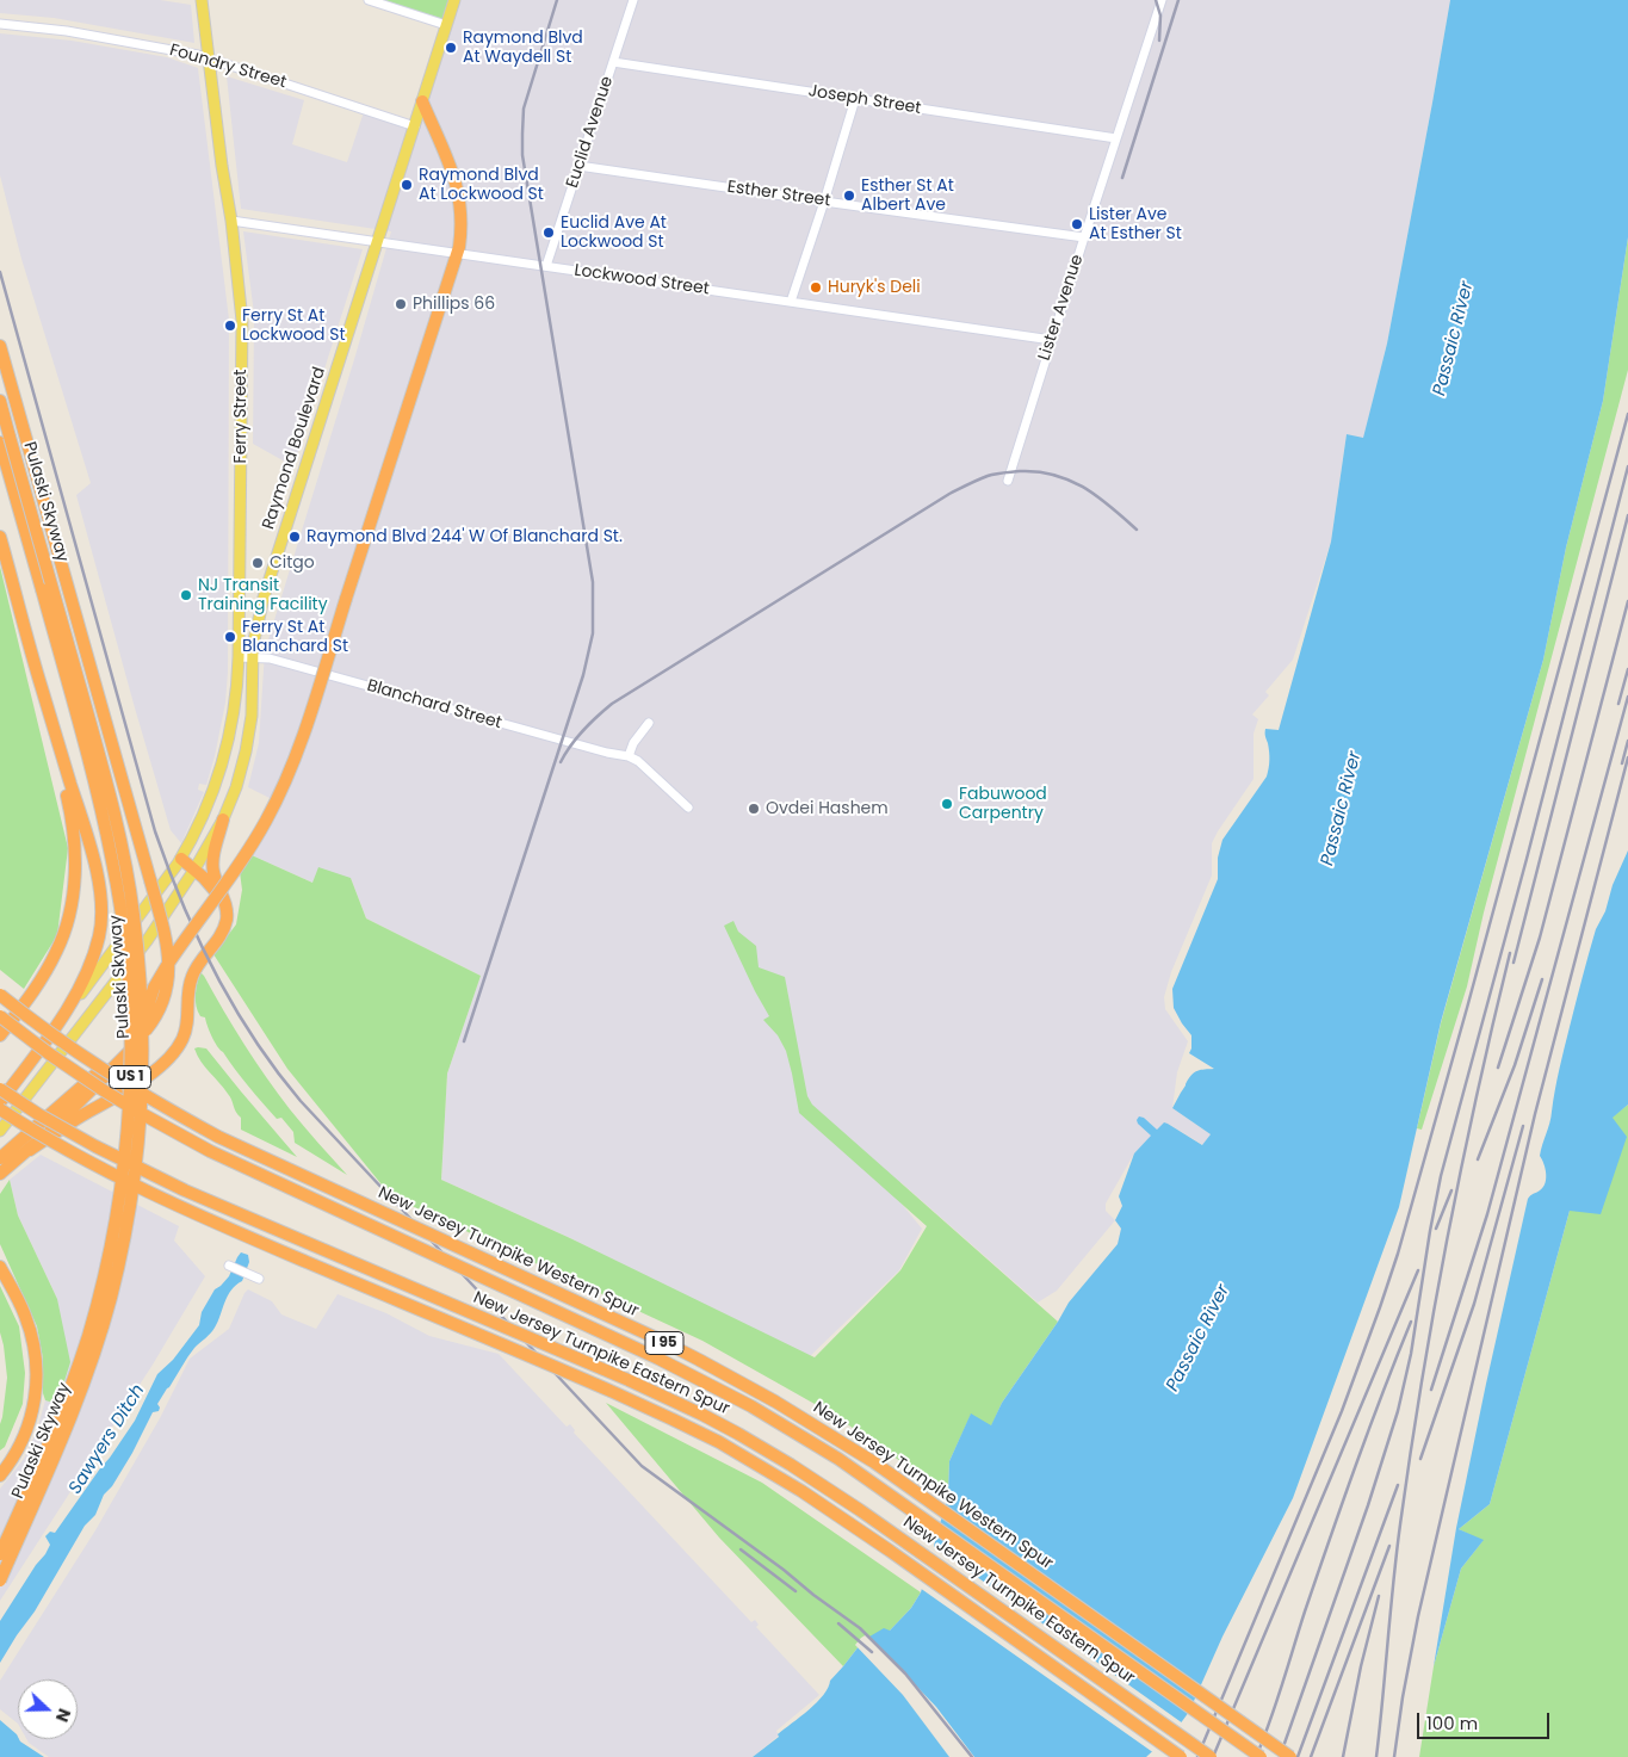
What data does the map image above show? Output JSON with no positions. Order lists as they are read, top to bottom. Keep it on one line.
{"streets":{"highway":["Pulaski Skyway","US 1","New Jersey Turnpike Western Spur","I 95","New Jersey Turnpike Eastern Spur"],"main road":["Ferry Street","Raymond Boulevard"],"street":["Foundry Street","Joseph Street","Euclid Avenue","Esther Street","Lockwood Street","Lister Avenue","Blanchard Street"]},"crossings":[["Foundry Street","Ferry Street"],["Foundry Street","Raymond Boulevard"],["Joseph Street","Euclid Avenue"],["Joseph Street","Lister Avenue"],["Euclid Avenue","Esther Street"],["Euclid Avenue","Lockwood Street"],["Esther Street","Lister Avenue"],["Lockwood Street","Lister Avenue"],["Lockwood Street","Ferry Street"],["Lockwood Street","Raymond Boulevard"],["Ferry Street","Blanchard Street"],["Raymond Boulevard","Blanchard Street"],["Pulaski Skyway","US 1"]],"water":["Passaic River","Sawyers Ditch"],"places":["Raymond Blvd At Waydell St","Raymond Blvd At Lockwood St","Esther St At Albert Ave","Lister Ave At Esther St","Euclid Ave At Lockwood St","Huryk's Deli","Phillips 66","Ferry St At Lockwood St","Raymond Blvd 244' W Of Blanchard St.","Citgo","NJ Transit Training Facility","Ferry St At Blanchard St","Fabuwood Carpentry","Ovdei Hashem"],"scale_bar":"100 m","north":"right"}
